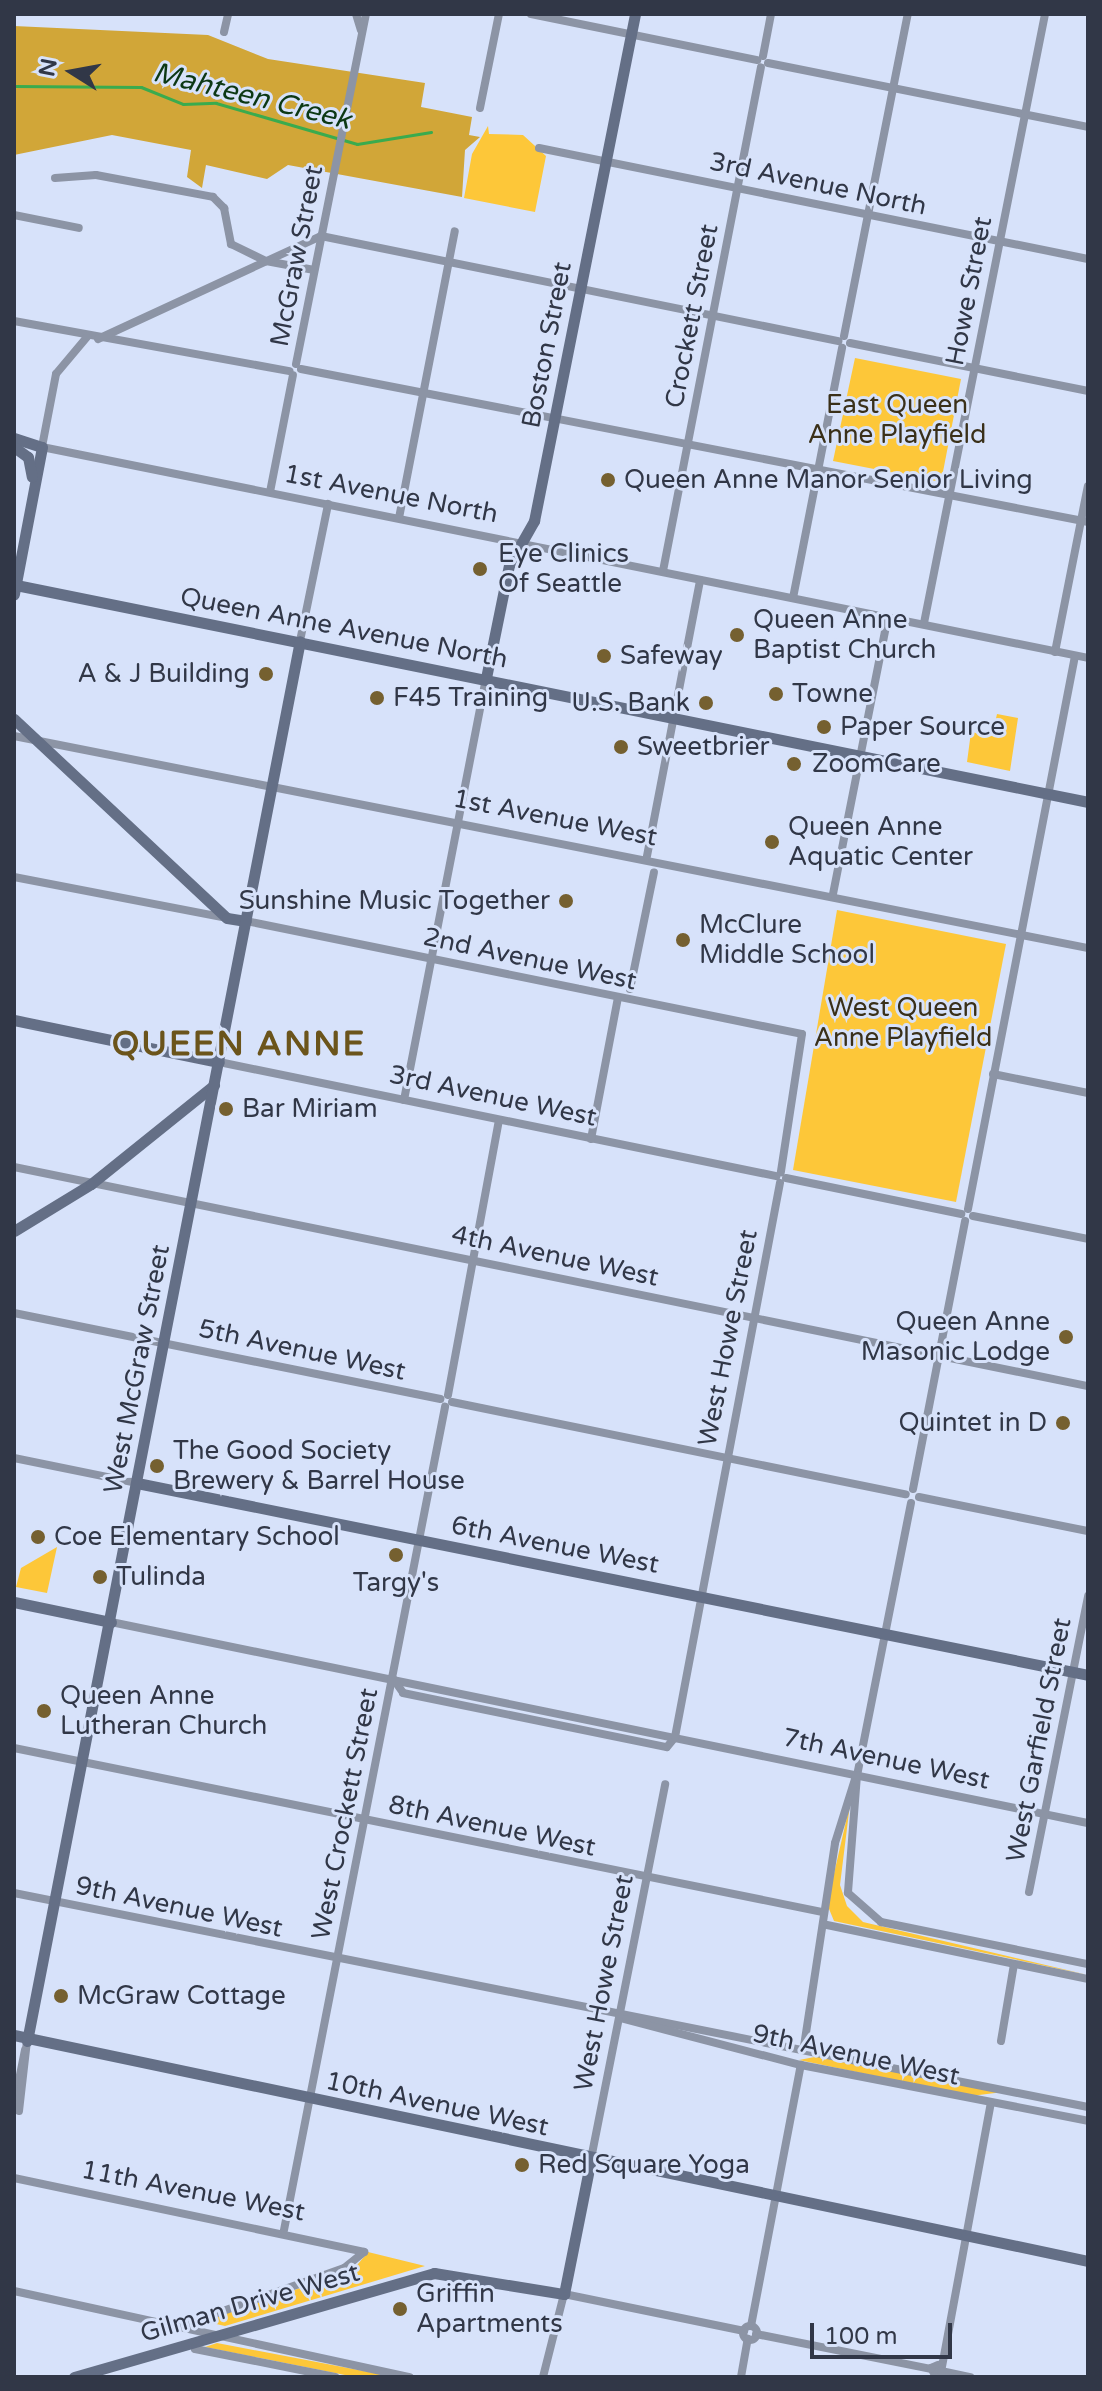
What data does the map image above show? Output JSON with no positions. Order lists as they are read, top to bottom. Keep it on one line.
{"streets":{"street":["3rd Avenue North","McGraw Street","Howe Street","Crockett Street","Boston Street","1st Avenue North","Queen Anne Avenue North","1st Avenue West","2nd Avenue West","3rd Avenue West","4th Avenue West","West Howe Street","5th Avenue West","West McGraw Street","6th Avenue West","West Garfield Street","7th Avenue West","West Crockett Street","8th Avenue West","9th Avenue West","10th Avenue West","11th Avenue West","Gilman Drive West"]},"crossings":[["3rd Avenue North","Howe Street"],["3rd Avenue North","Crockett Street"],["3rd Avenue North","Boston Street"],["McGraw Street","1st Avenue North"],["Howe Street","1st Avenue North"],["Crockett Street","1st Avenue North"],["Boston Street","1st Avenue North"],["Boston Street","Queen Anne Avenue North"],["Queen Anne Avenue North","West McGraw Street"],["1st Avenue West","West McGraw Street"],["2nd Avenue West","West Howe Street"],["2nd Avenue West","West McGraw Street"],["3rd Avenue West","West Howe Street"],["3rd Avenue West","West McGraw Street"],["3rd Avenue West","West Crockett Street"],["4th Avenue West","West Howe Street"],["4th Avenue West","West McGraw Street"],["4th Avenue West","West Crockett Street"],["West Howe Street","5th Avenue West"],["West Howe Street","6th Avenue West"],["West Howe Street","7th Avenue West"],["West Howe Street","8th Avenue West"],["West Howe Street","9th Avenue West"],["West Howe Street","10th Avenue West"],["West Howe Street","Gilman Drive West"],["5th Avenue West","West McGraw Street"],["5th Avenue West","West Crockett Street"],["West McGraw Street","6th Avenue West"],["West McGraw Street","7th Avenue West"],["West McGraw Street","8th Avenue West"],["West McGraw Street","9th Avenue West"],["West McGraw Street","10th Avenue West"],["6th Avenue West","West Garfield Street"],["6th Avenue West","West Crockett Street"],["West Garfield Street","7th Avenue West"],["7th Avenue West","West Crockett Street"],["West Crockett Street","8th Avenue West"],["West Crockett Street","9th Avenue West"],["West Crockett Street","10th Avenue West"],["West Crockett Street","11th Avenue West"],["11th Avenue West","Gilman Drive West"]],"districts":["QUEEN ANNE"],"water":["Mahteen Creek"],"parks":["East Queen Anne Playfield","West Queen Anne Playfield"],"places":["Queen Anne Manor Senior Living","Eye Clinics Of Seattle","Queen Anne Baptist Church","Safeway","A & J Building","Towne","F45 Training","U.S. Bank","Paper Source","Sweetbrier","ZoomCare","Queen Anne Aquatic Center","Sunshine Music Together","McClure Middle School","Bar Miriam","Queen Anne Masonic Lodge","Quintet in D","The Good Society Brewery & Barrel House","Coe Elementary School","Targy's","Tulinda","Queen Anne Lutheran Church","McGraw Cottage","Red Square Yoga","Griffin Apartments"],"scale_bar":"100 m","north":"left"}
